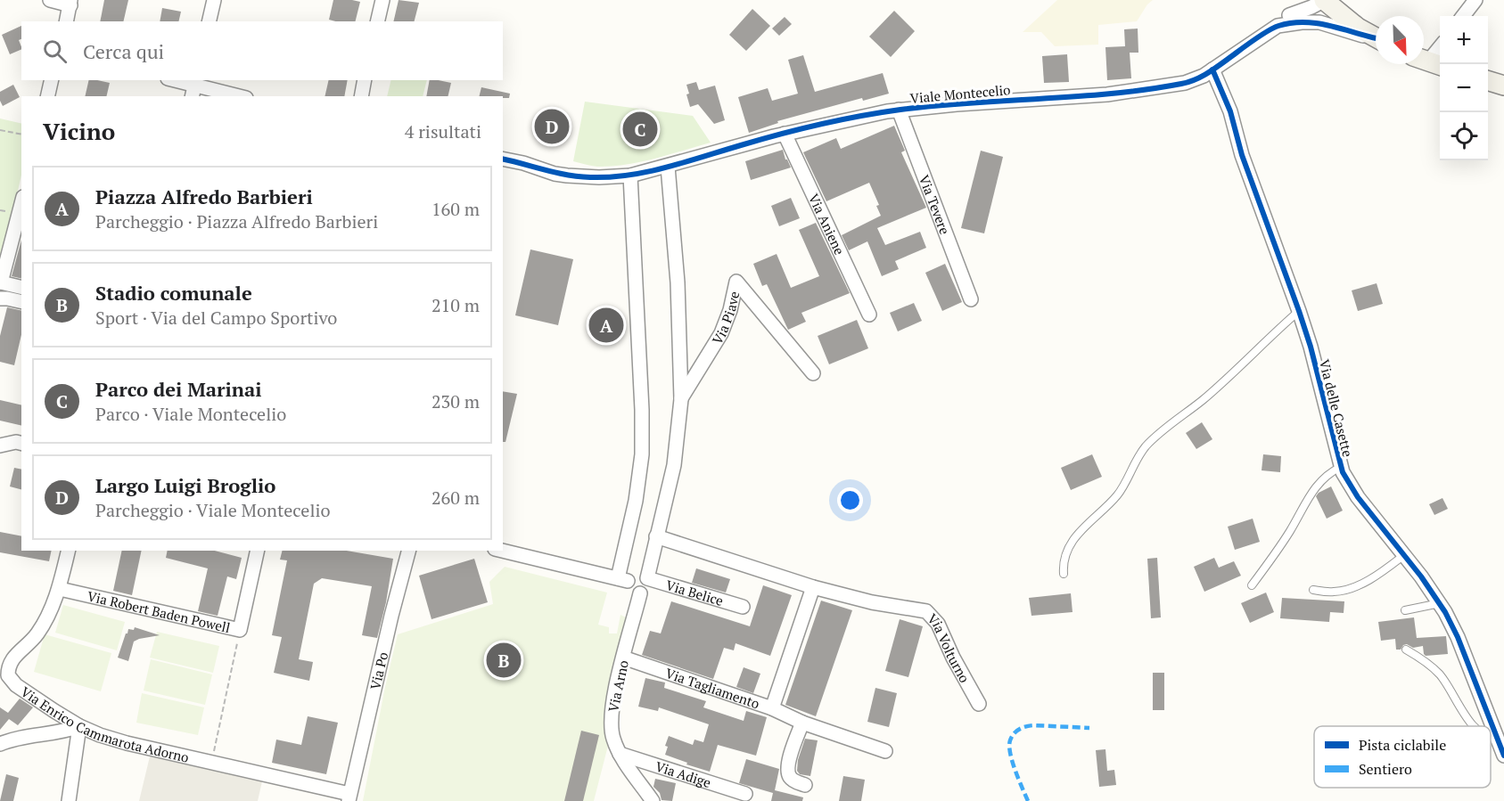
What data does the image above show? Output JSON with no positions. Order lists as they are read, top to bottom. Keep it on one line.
{"streets":{"street":["Viale Montecelio","Via Tevere","Via Aniene","Via Piave","Via delle Casette","Via Belice","Via Robert Baden Powell","Via Volturno","Via Po","Via Arno","Via Tagliamento","Via Enrico Cammarota Adorno","Via Adige"]},"crossings":[["Viale Montecelio","Via Tevere"],["Viale Montecelio","Via Aniene"],["Viale Montecelio","Via delle Casette"],["Via Belice","Via Arno"],["Via Robert Baden Powell","Via Enrico Cammarota Adorno"],["Via Po","Via Enrico Cammarota Adorno"],["Via Arno","Via Tagliamento"],["Via Arno","Via Adige"]],"legend":["Pista ciclabile","Sentiero"],"north":"bottom right","page":{"map_buttons":["+","−"],"search":"Cerca qui","heading":["Vicino","4 risultati"],"pins":["D","C","A","B"],"list":[{"mark":"A","name":"Piazza Alfredo Barbieri","note":"Parcheggio · Piazza Alfredo Barbieri","value":"160 m"},{"mark":"B","name":"Stadio comunale","note":"Sport · Via del Campo Sportivo","value":"210 m"},{"mark":"C","name":"Parco dei Marinai","note":"Parco · Viale Montecelio","value":"230 m"},{"mark":"D","name":"Largo Luigi Broglio","note":"Parcheggio · Viale Montecelio","value":"260 m"}]}}
